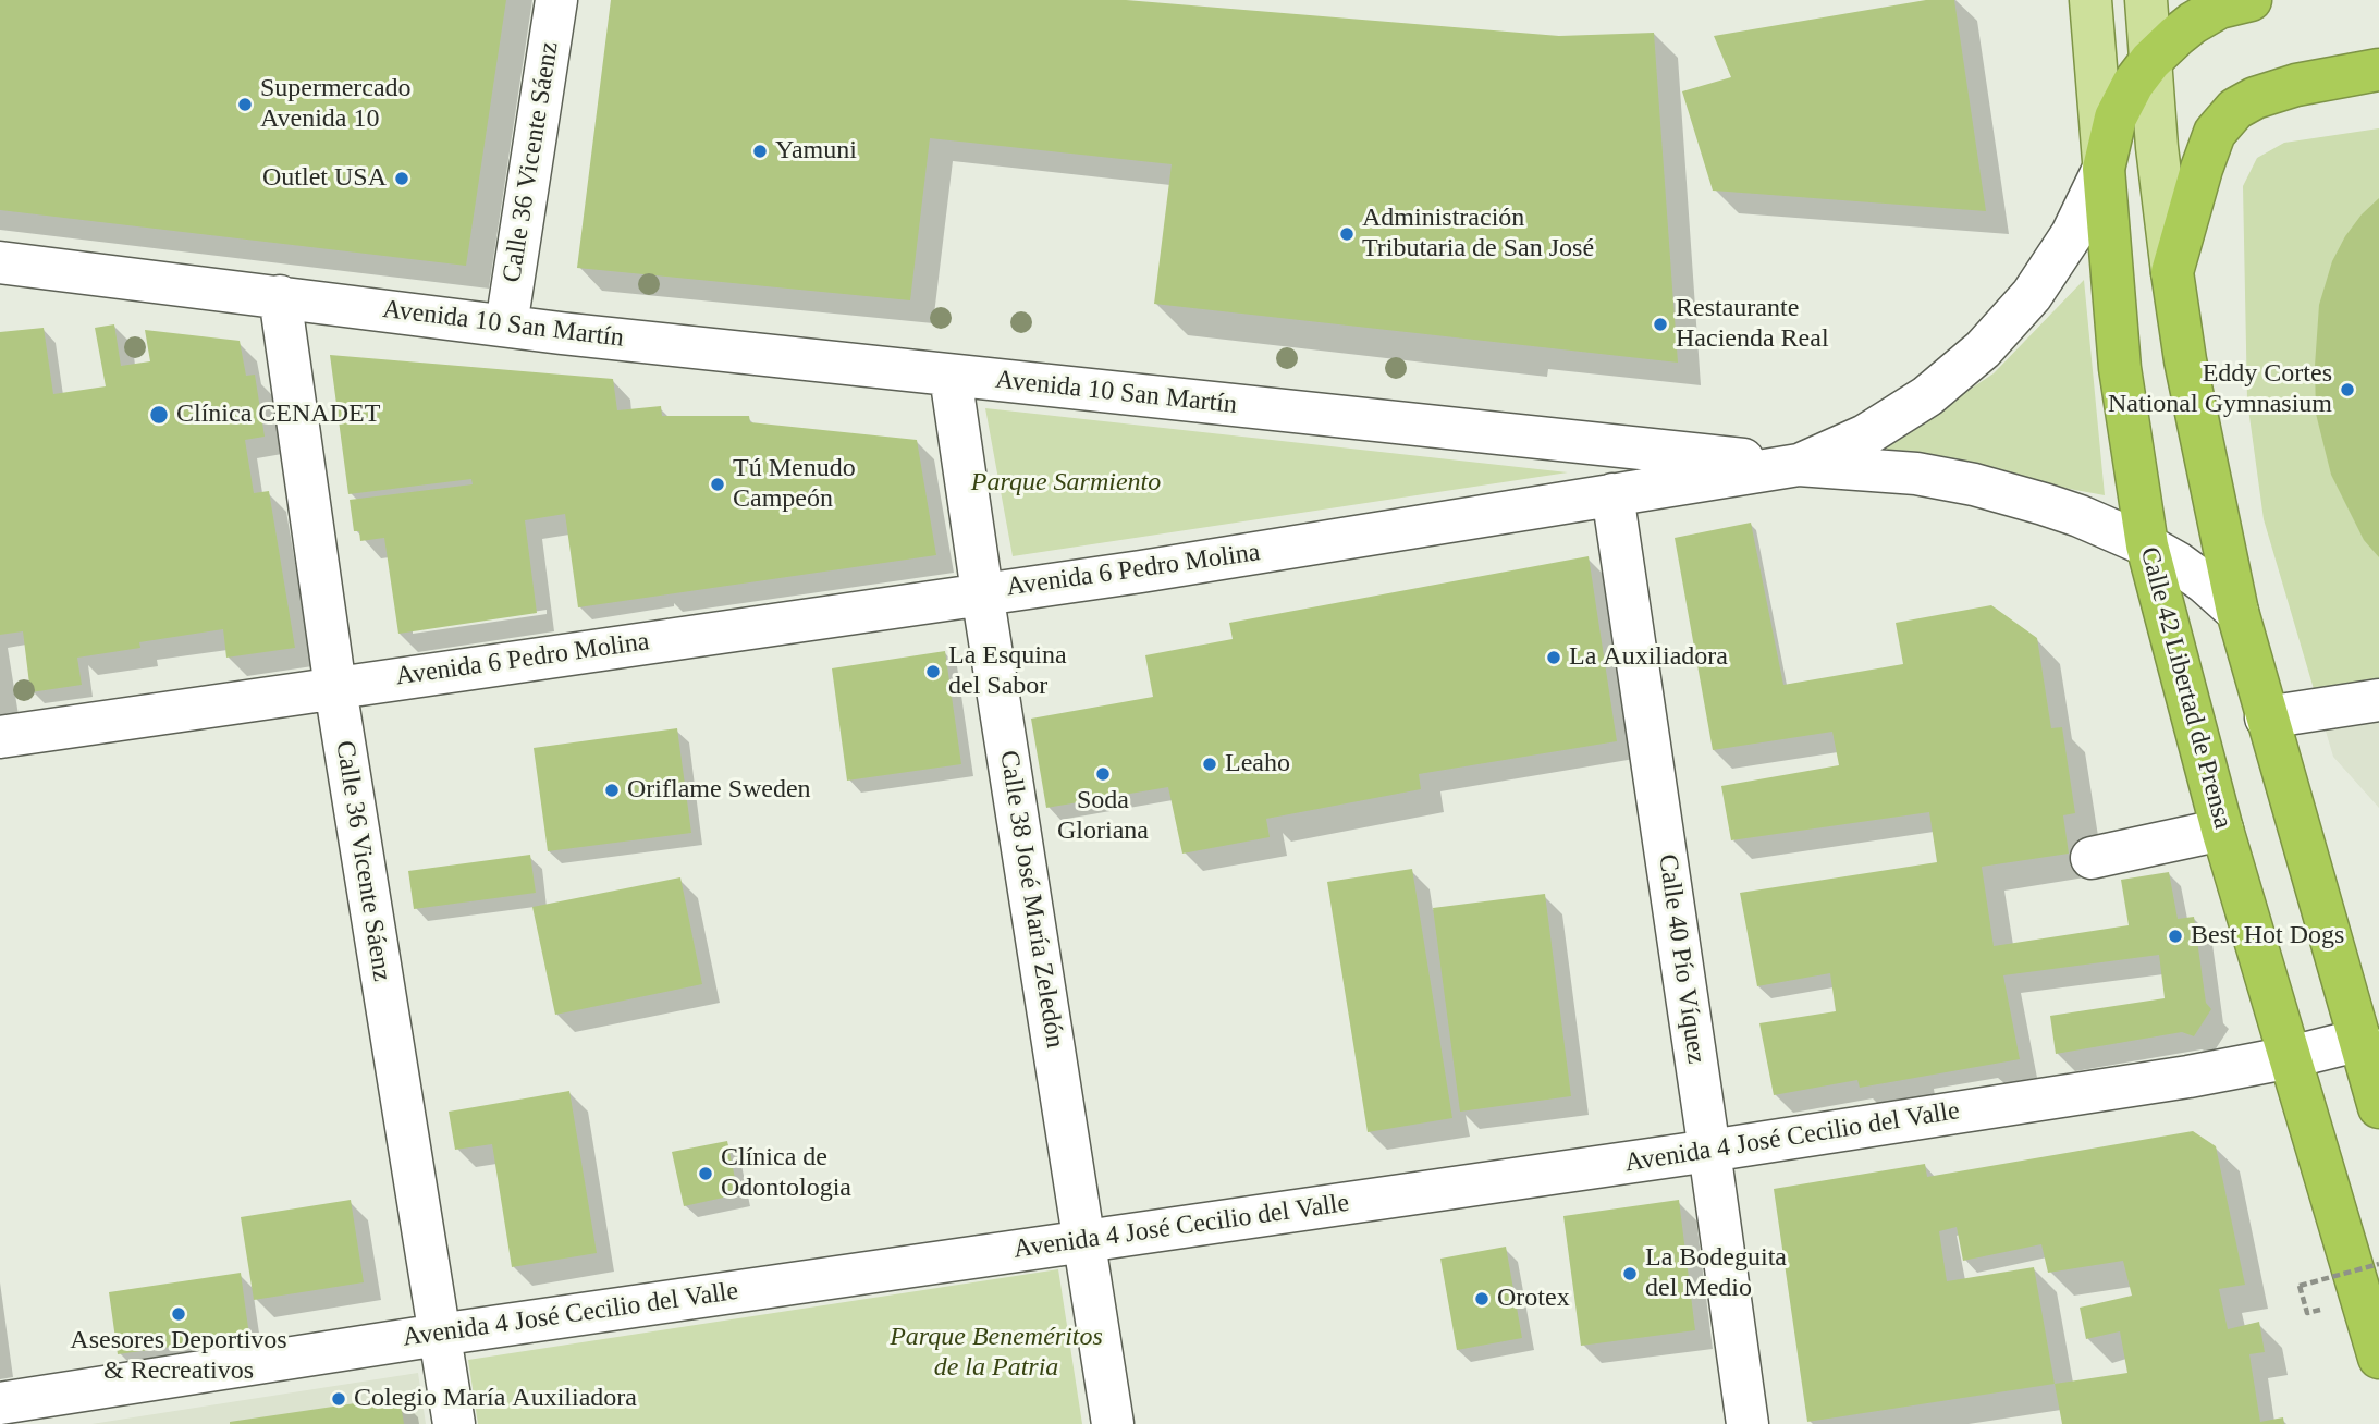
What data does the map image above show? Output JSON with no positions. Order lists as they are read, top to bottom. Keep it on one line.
{"streets":{"highway":["Calle 42 Libertad de Prensa"],"street":["Calle 36 Vicente Sáenz","Avenida 10 San Martín","Avenida 6 Pedro Molina","Calle 38 José María Zeledón","Calle 40 Pío Víquez","Avenida 4 José Cecilio del Valle"]},"crossings":[["Calle 36 Vicente Sáenz","Avenida 10 San Martín"],["Calle 36 Vicente Sáenz","Avenida 6 Pedro Molina"],["Calle 36 Vicente Sáenz","Avenida 4 José Cecilio del Valle"],["Avenida 10 San Martín","Avenida 6 Pedro Molina"],["Avenida 10 San Martín","Calle 42 Libertad de Prensa"],["Avenida 10 San Martín","Calle 38 José María Zeledón"],["Avenida 6 Pedro Molina","Calle 42 Libertad de Prensa"],["Avenida 6 Pedro Molina","Calle 38 José María Zeledón"],["Avenida 6 Pedro Molina","Calle 40 Pío Víquez"],["Calle 42 Libertad de Prensa","Avenida 4 José Cecilio del Valle"],["Calle 38 José María Zeledón","Avenida 4 José Cecilio del Valle"],["Calle 40 Pío Víquez","Avenida 4 José Cecilio del Valle"]],"parks":["Parque Sarmiento","Parque Beneméritos de la Patria"],"places":["Supermercado Avenida 10","Yamuni","Outlet USA","Administración Tributaria de San José","Restaurante Hacienda Real","Eddy Cortes National Gymnasium","Clínica CENADET","Tú Menudo Campeón","La Auxiliadora","La Esquina del Sabor","Leaho","Soda Gloriana","Oriflame Sweden","Best Hot Dogs","Clínica de Odontologia","La Bodeguita del Medio","Orotex","Asesores Deportivos & Recreativos","Colegio María Auxiliadora"]}
